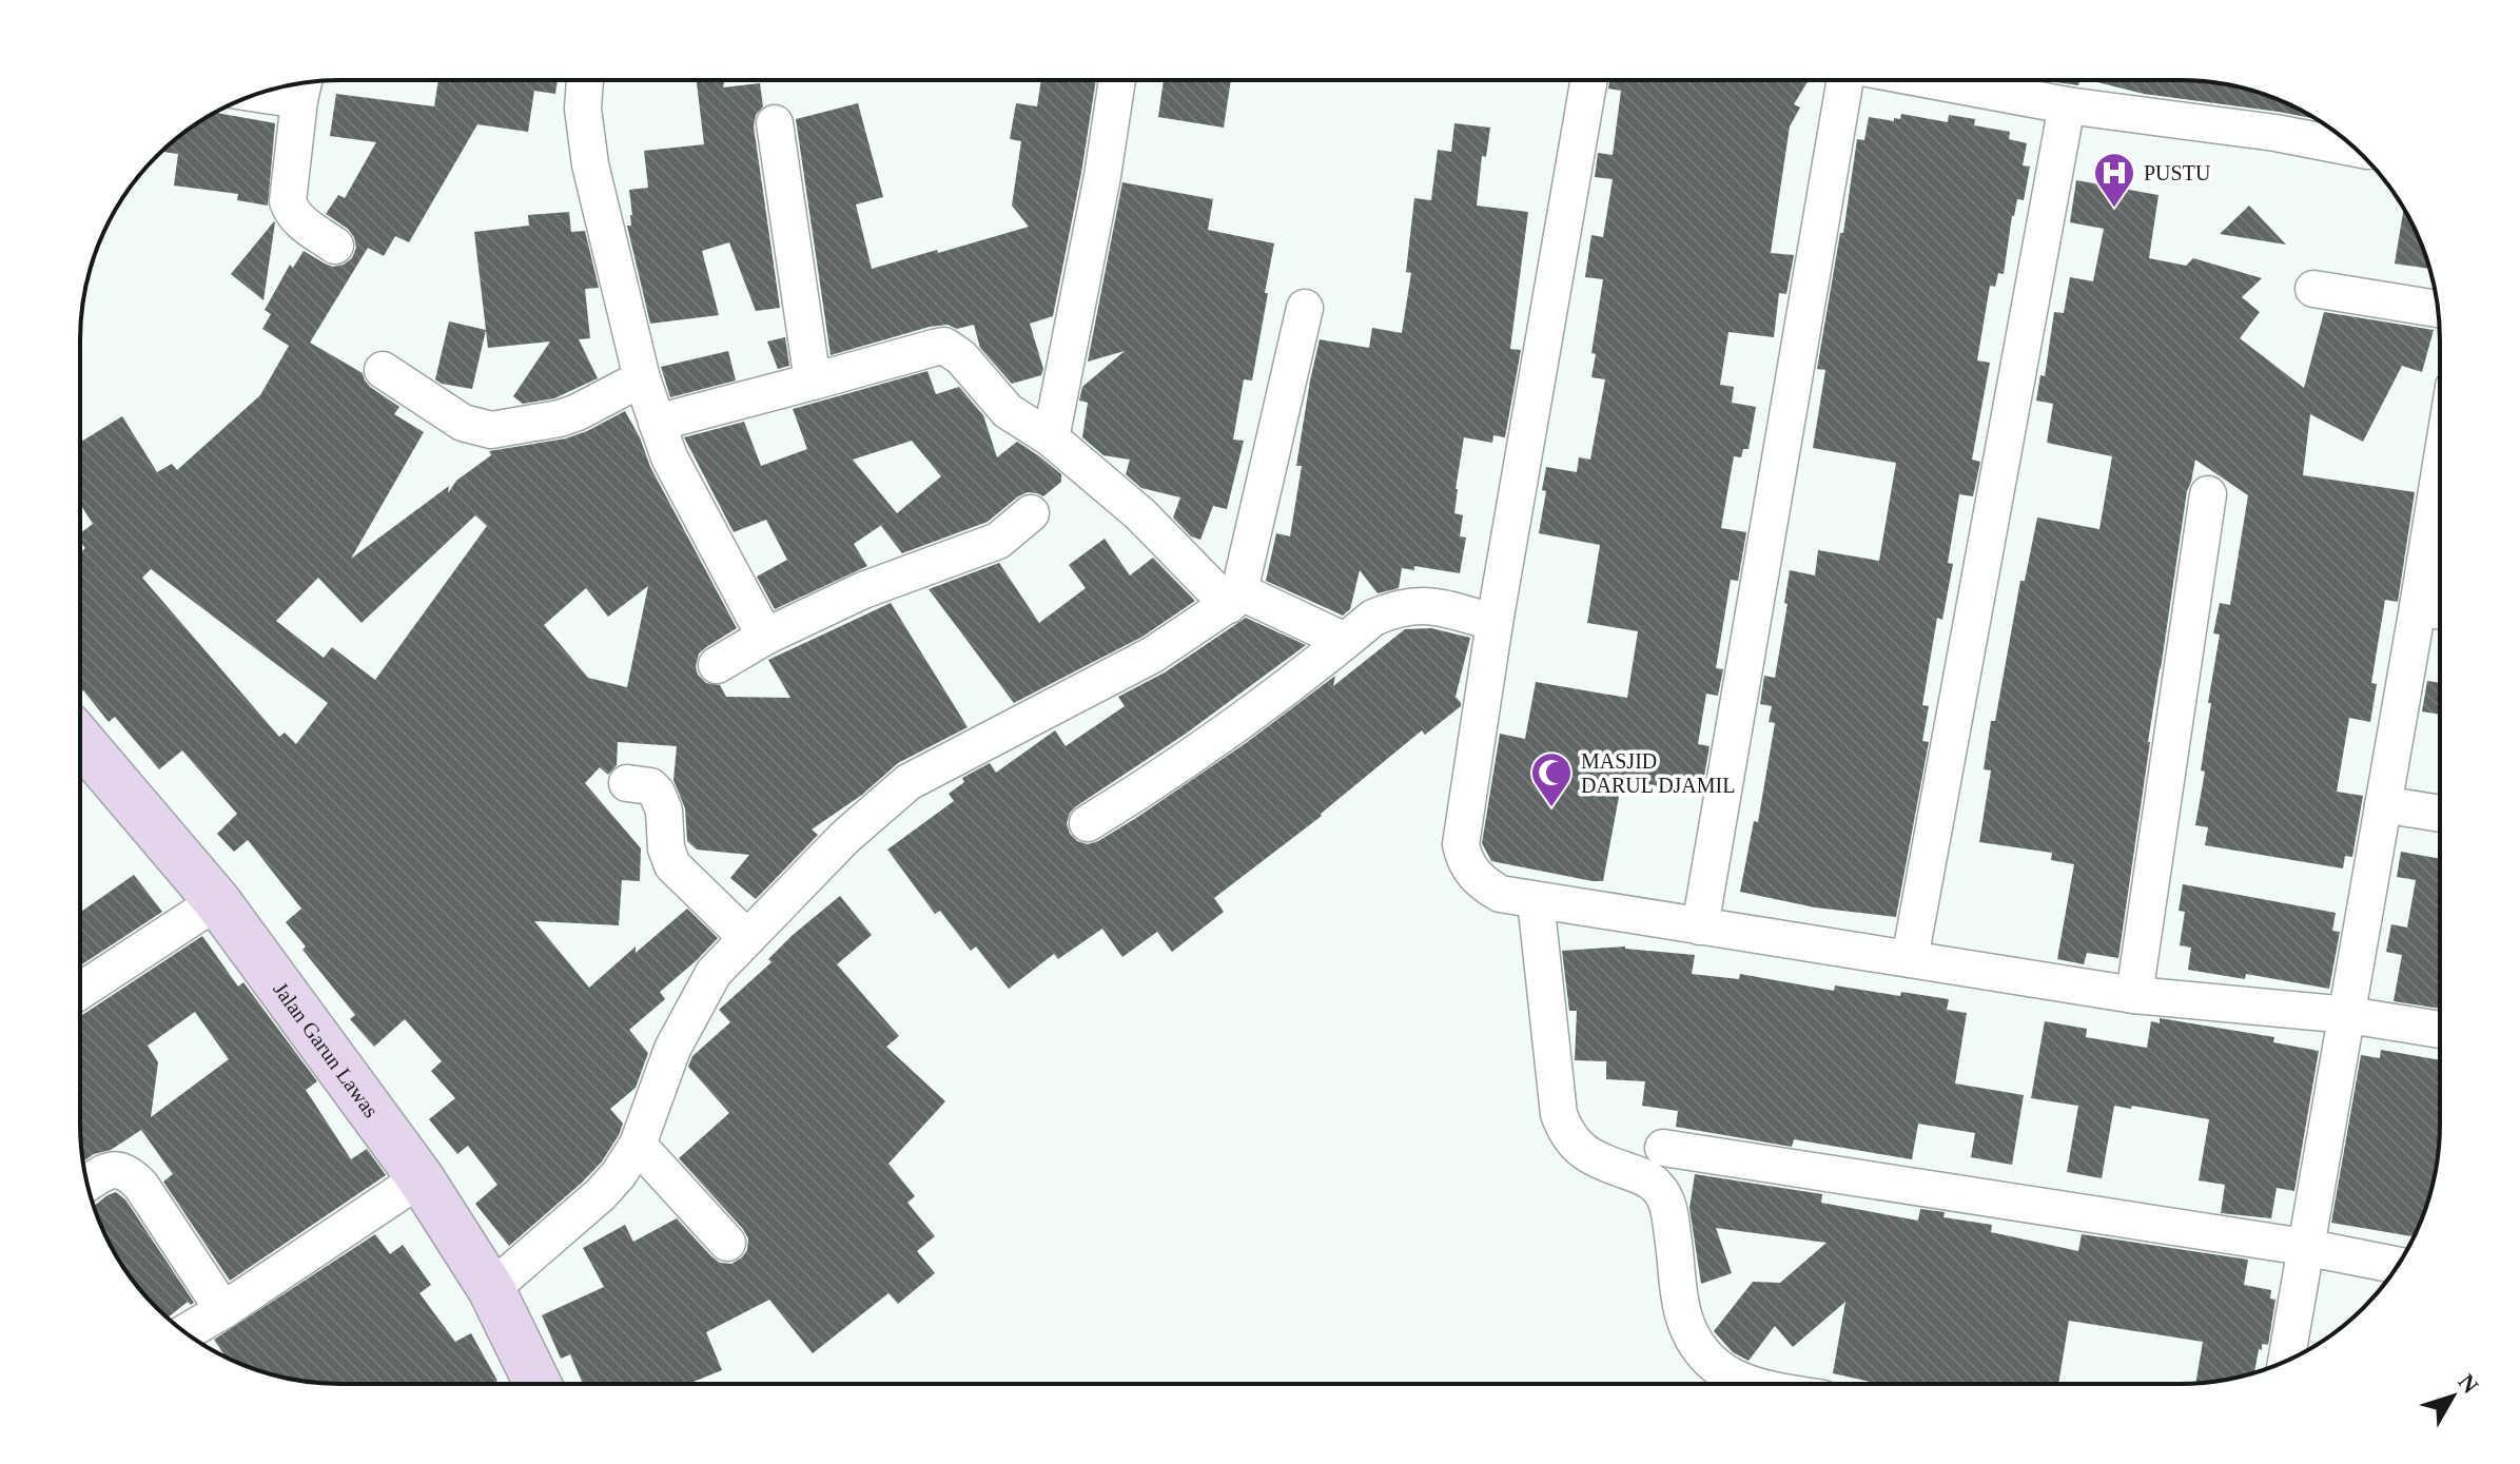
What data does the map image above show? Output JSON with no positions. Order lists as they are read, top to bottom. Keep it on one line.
{"streets":{"main road":["Jalan Garun Lawas"]},"places":{"hospital":["PUSTU"],"mosque":["MASJID DARUL DJAMIL"]},"north":"top right"}
